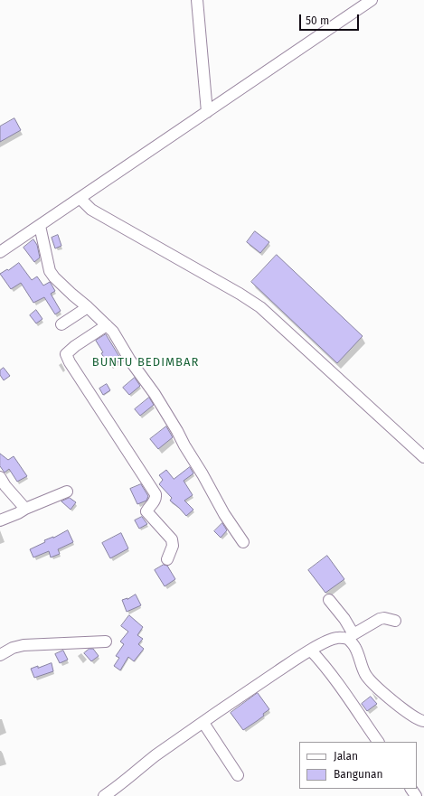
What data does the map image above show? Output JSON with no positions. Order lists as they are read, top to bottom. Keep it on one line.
{"districts":["BUNTU BEDIMBAR"],"legend":["Jalan","Bangunan"],"scale_bar":"50 m"}
